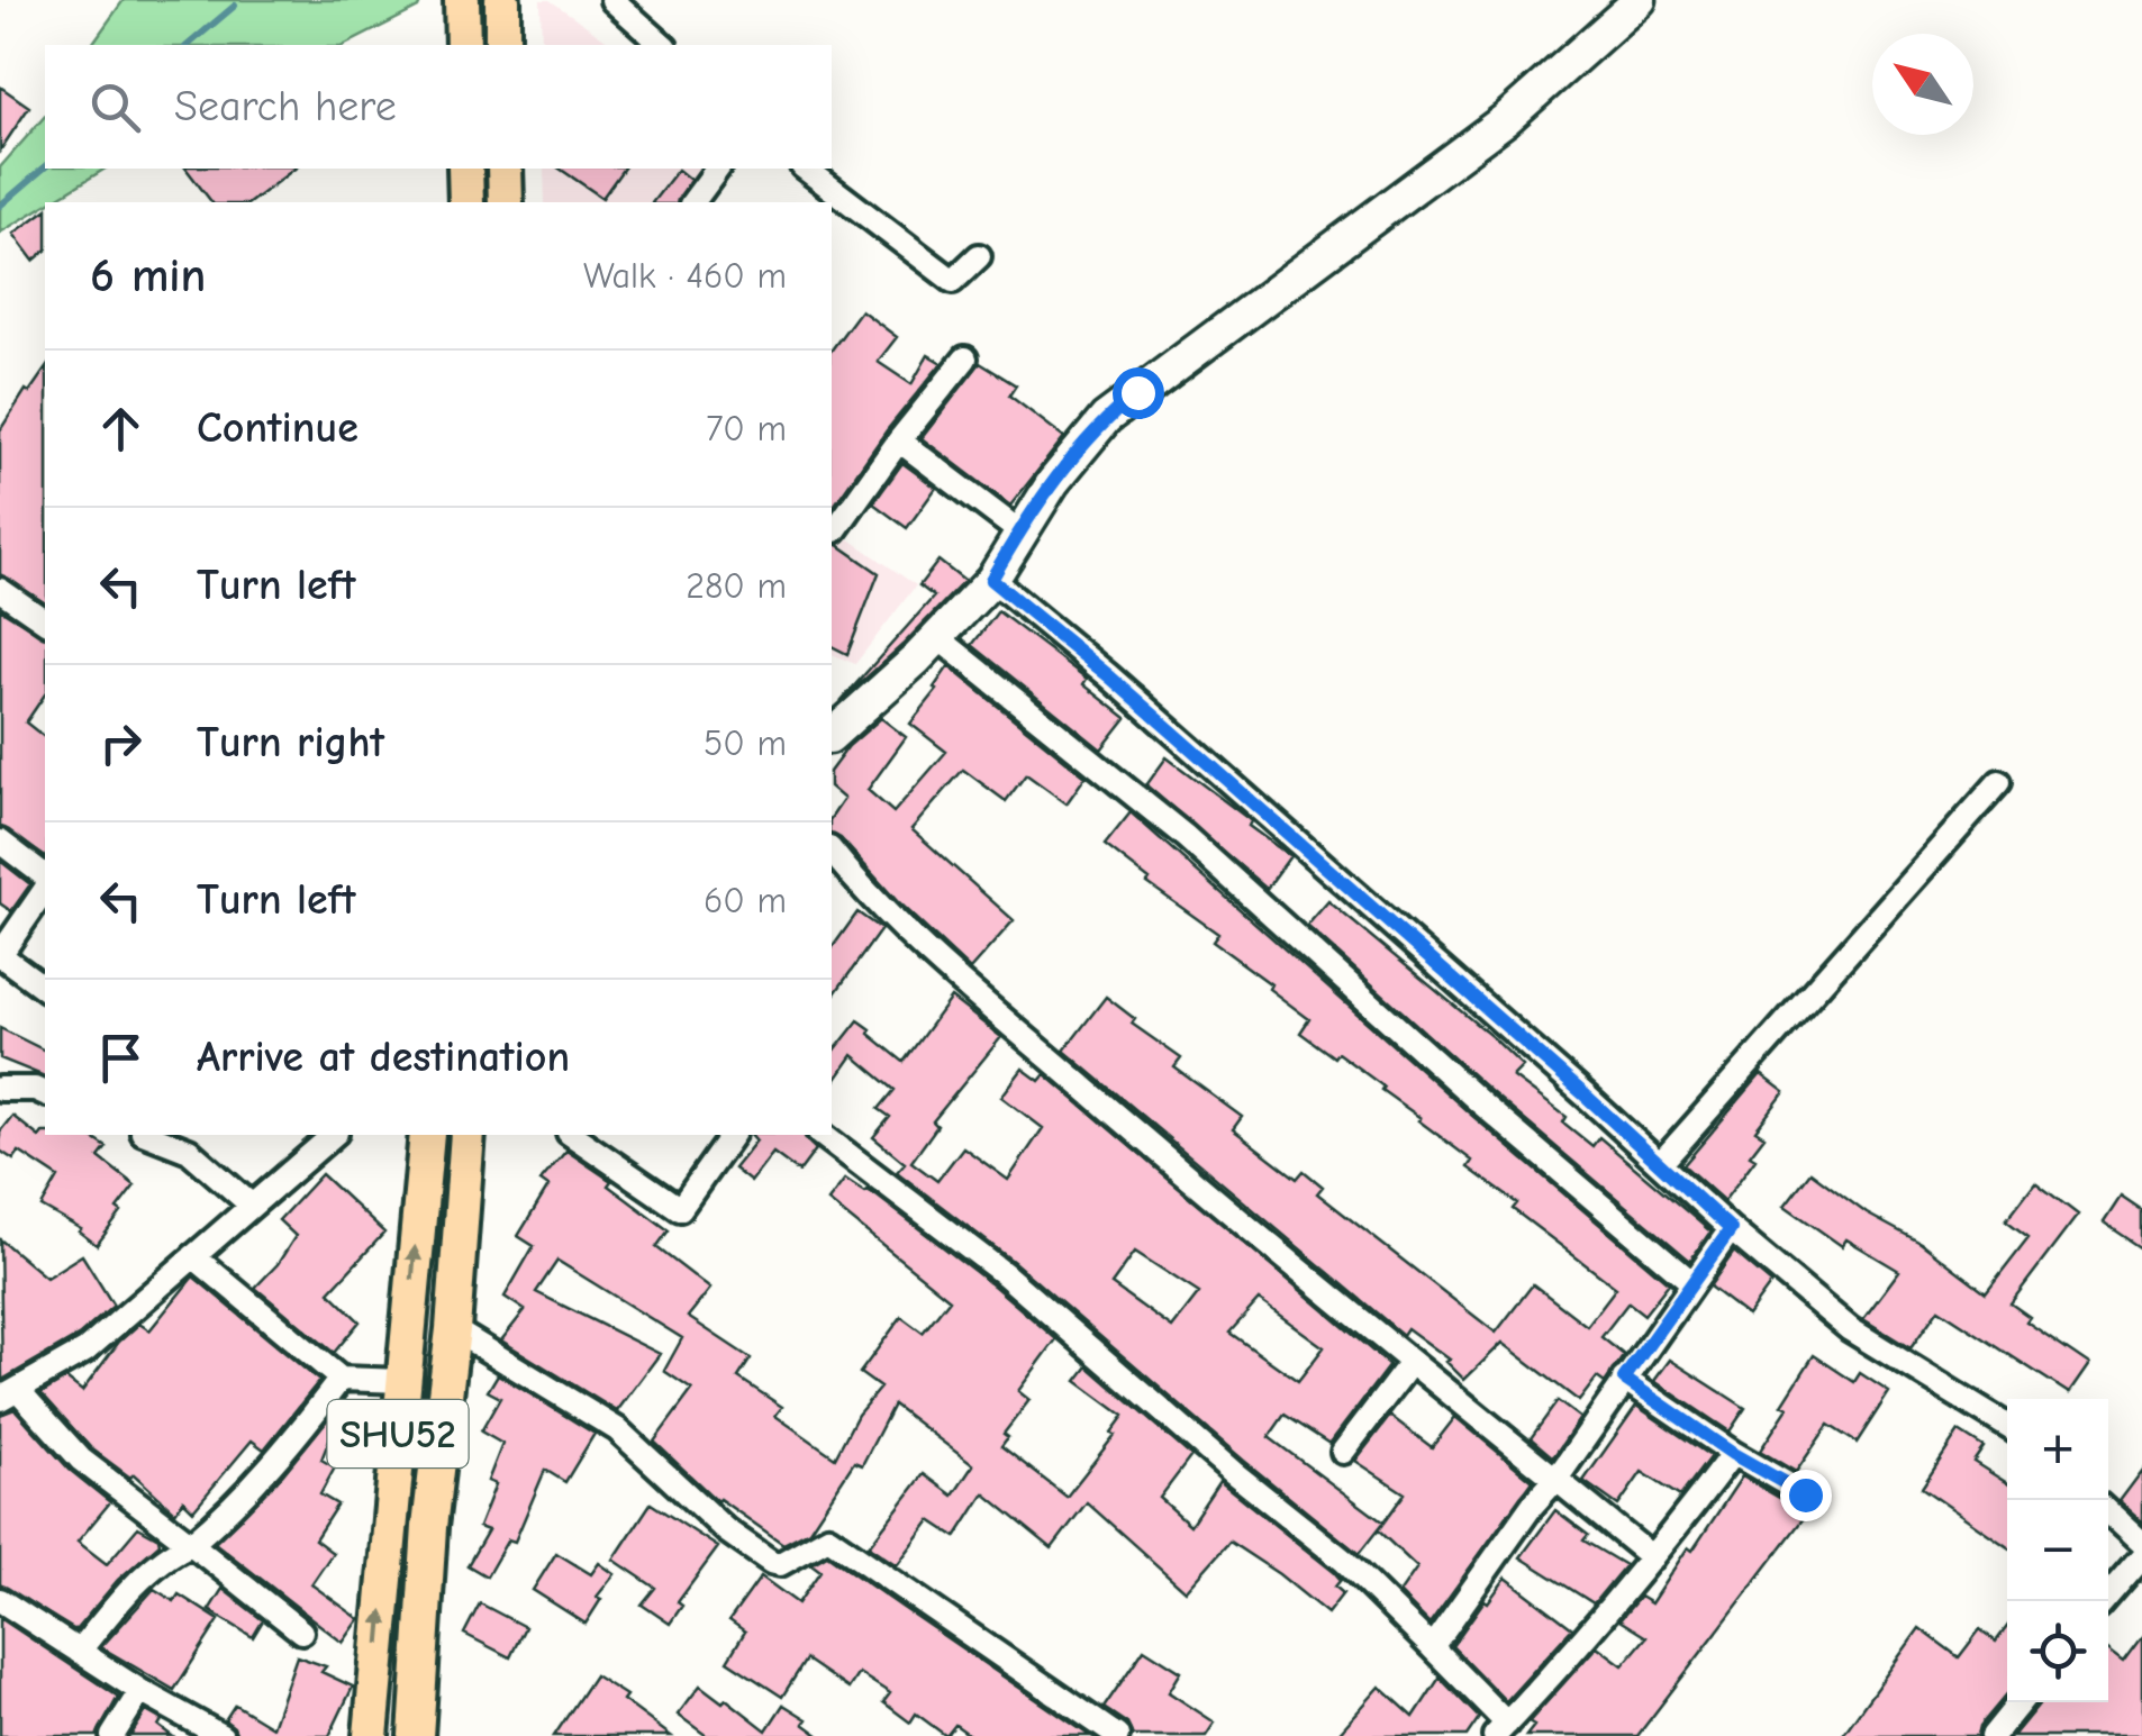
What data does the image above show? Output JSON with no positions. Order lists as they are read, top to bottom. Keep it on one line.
{"streets":{"main road":["SHU52"]},"north":"top left","page":{"search":"Search here","heading":["6 min","Walk · 460 m"],"list":[["Continue","70 m"],["Turn left","280 m"],["Turn right","50 m"],["Turn left","60 m"],"Arrive at destination"],"map_buttons":["+","−"]}}
